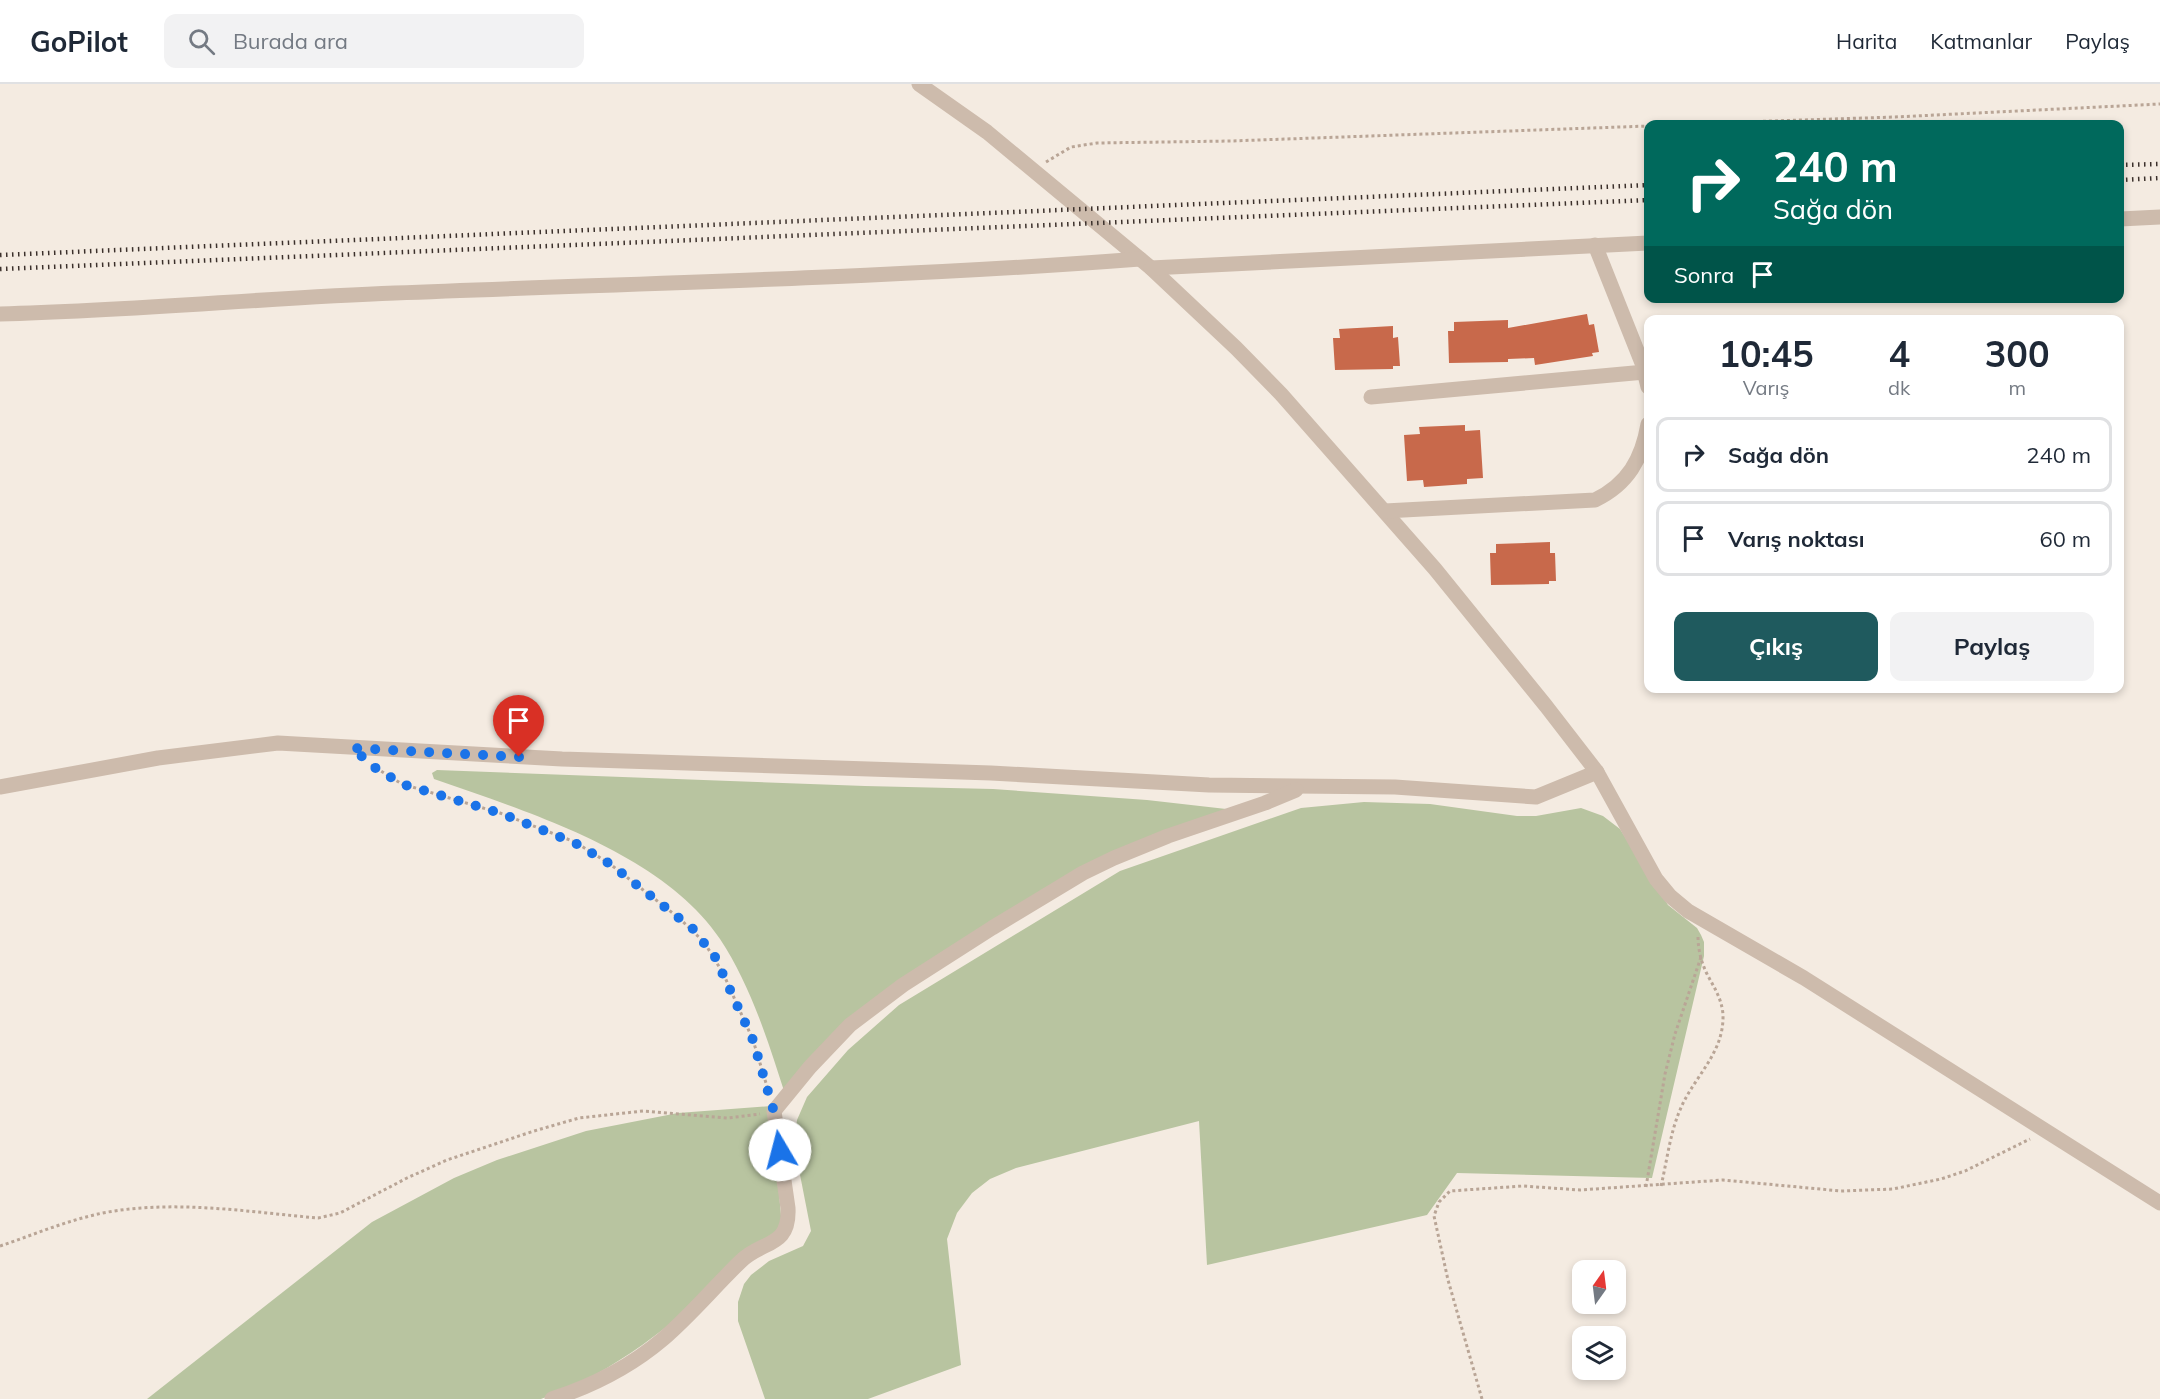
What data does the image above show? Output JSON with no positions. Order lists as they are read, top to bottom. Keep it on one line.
{"north":"top","page":{"header":"GoPilot","search":"Burada ara","nav":["Harita","Katmanlar","Paylaş"],"turn":["240 m","Sağa dön"],"then":"Sonra","eta":["10:45","Varış","4","dk","300","m"],"list":[{"name":"Sağa dön","value":"240 m"},{"name":"Varış noktası","value":"60 m"}],"buttons":["Çıkış","Paylaş"]}}
